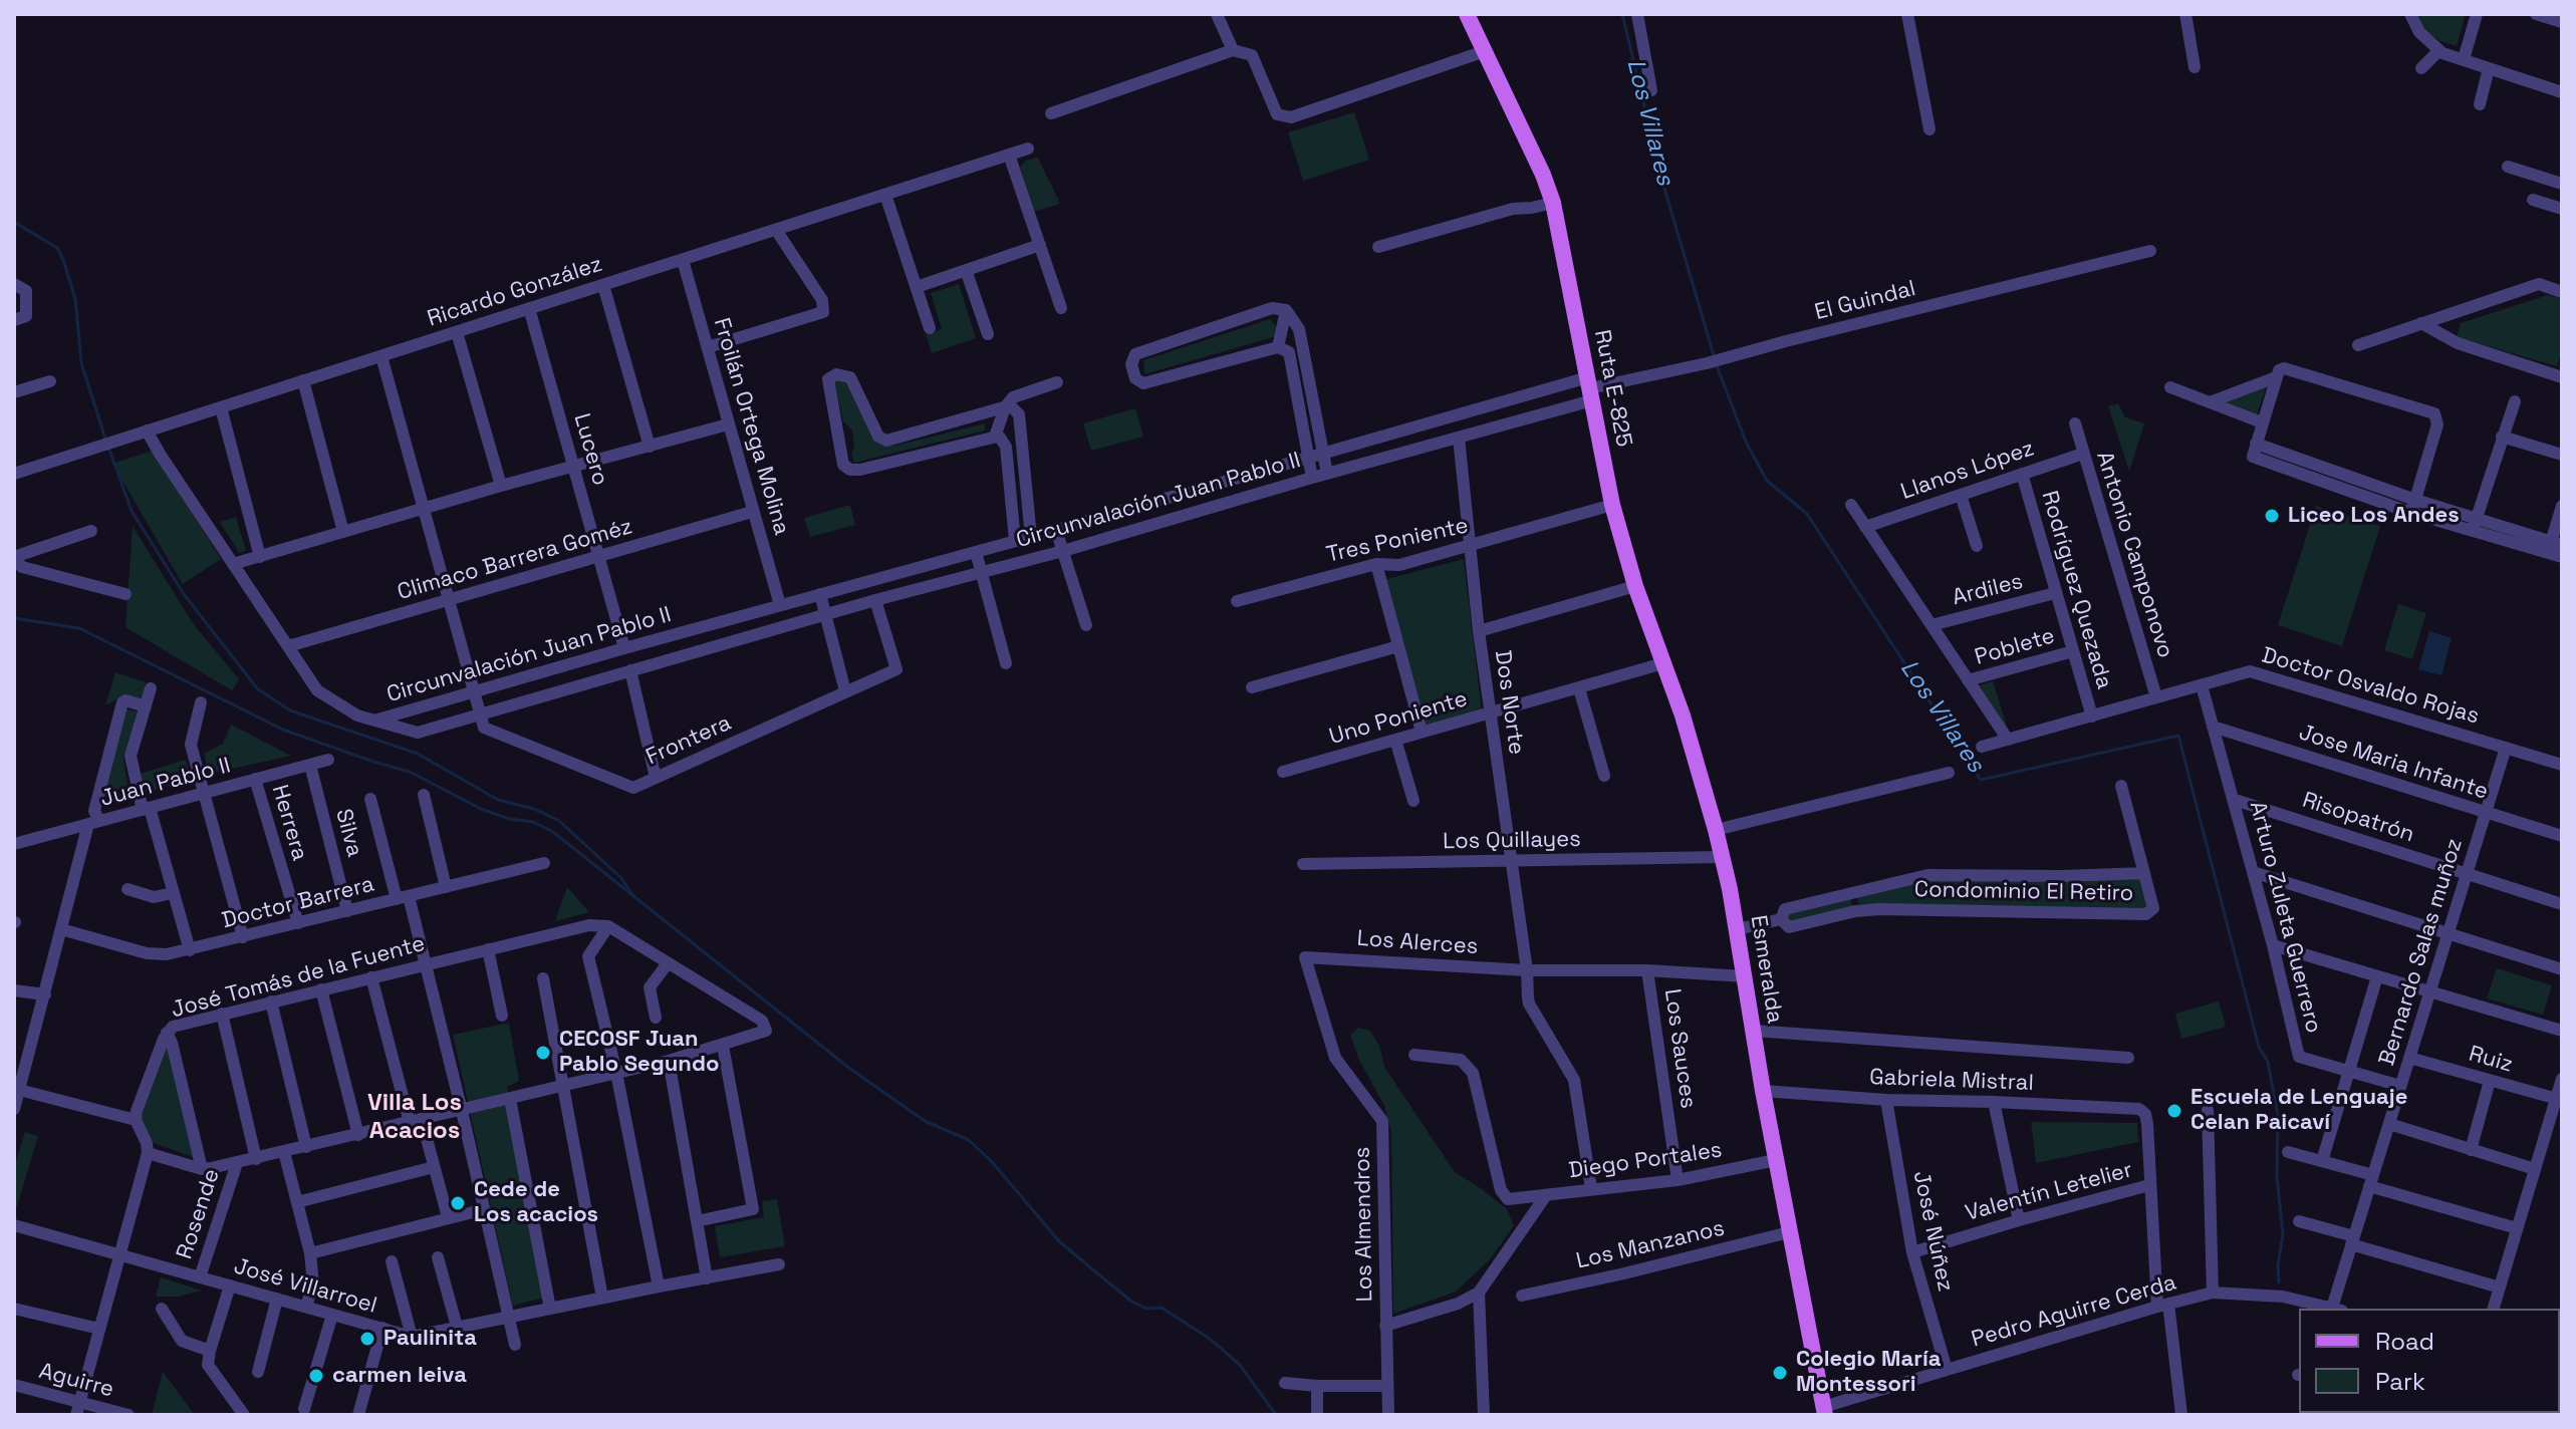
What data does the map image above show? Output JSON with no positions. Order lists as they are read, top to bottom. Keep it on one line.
{"streets":{"main road":["Ruta E-825","Esmeralda"],"street":["Ricardo González","El Guindal","Froilán Ortega Molina","Lucero","Llanos López","Circunvalación Juan Pablo II","Tres Poniente","Antonio Camponovo","Climaco Barrera Goméz","Ardiles","Rodríguez Quezada","Poblete","Doctor Osvaldo Rojas","Dos Norte","Uno Poniente","Frontera","Jose Maria Infante","Juan Pablo II","Risopatrón","Herrera","Silva","Los Quillayes","Condominio El Retiro","Doctor Barrera","Arturo Zuleta Guerrero","Los Alerces","Bernardo Salas muñoz","José Tomás de la Fuente","Los Sauces","Ruiz","Gabriela Mistral","Diego Portales","Valentín Letelier","Rosende","Los Almendros","José Núñez","Los Manzanos","José Villarroel","Pedro Aguirre Cerda","Aguirre"]},"crossings":[["Ricardo González","Froilán Ortega Molina"],["Ricardo González","Lucero"],["El Guindal","Ruta E-825"],["El Guindal","Circunvalación Juan Pablo II"],["Ruta E-825","Circunvalación Juan Pablo II"],["Ruta E-825","Tres Poniente"],["Ruta E-825","Esmeralda"],["Froilán Ortega Molina","Circunvalación Juan Pablo II"],["Froilán Ortega Molina","Climaco Barrera Goméz"],["Lucero","Circunvalación Juan Pablo II"],["Lucero","Climaco Barrera Goméz"],["Llanos López","Antonio Camponovo"],["Llanos López","Rodríguez Quezada"],["Circunvalación Juan Pablo II","Dos Norte"],["Circunvalación Juan Pablo II","Frontera"],["Tres Poniente","Dos Norte"],["Antonio Camponovo","Doctor Osvaldo Rojas"],["Ardiles","Rodríguez Quezada"],["Rodríguez Quezada","Poblete"],["Rodríguez Quezada","Doctor Osvaldo Rojas"],["Doctor Osvaldo Rojas","Arturo Zuleta Guerrero"],["Doctor Osvaldo Rojas","Bernardo Salas muñoz"],["Dos Norte","Uno Poniente"],["Dos Norte","Los Quillayes"],["Dos Norte","Los Alerces"],["Uno Poniente","Esmeralda"],["Jose Maria Infante","Arturo Zuleta Guerrero"],["Jose Maria Infante","Bernardo Salas muñoz"],["Juan Pablo II","Herrera"],["Juan Pablo II","Silva"],["Risopatrón","Arturo Zuleta Guerrero"],["Risopatrón","Bernardo Salas muñoz"],["Herrera","Doctor Barrera"],["Silva","Doctor Barrera"],["Los Quillayes","Esmeralda"],["Condominio El Retiro","Esmeralda"],["Arturo Zuleta Guerrero","Bernardo Salas muñoz"],["Los Alerces","Esmeralda"],["Los Alerces","Los Sauces"],["Los Alerces","Los Almendros"],["Bernardo Salas muñoz","Ruiz"],["Bernardo Salas muñoz","Pedro Aguirre Cerda"],["Esmeralda","Gabriela Mistral"],["Esmeralda","Diego Portales"],["Esmeralda","Los Manzanos"],["Esmeralda","Pedro Aguirre Cerda"],["Los Sauces","Diego Portales"],["Gabriela Mistral","Valentín Letelier"],["Gabriela Mistral","José Núñez"],["Valentín Letelier","José Núñez"],["Rosende","José Villarroel"],["José Núñez","Pedro Aguirre Cerda"]],"districts":["Villa Los Acacios"],"water":["Los Villares"],"places":["Liceo Los Andes","CECOSF Juan Pablo Segundo","Escuela de Lenguaje Celan Paicaví","Cede de Los acacios","Paulinita","Colegio María Montessori","carmen leiva"],"legend":["Road","Park"]}
